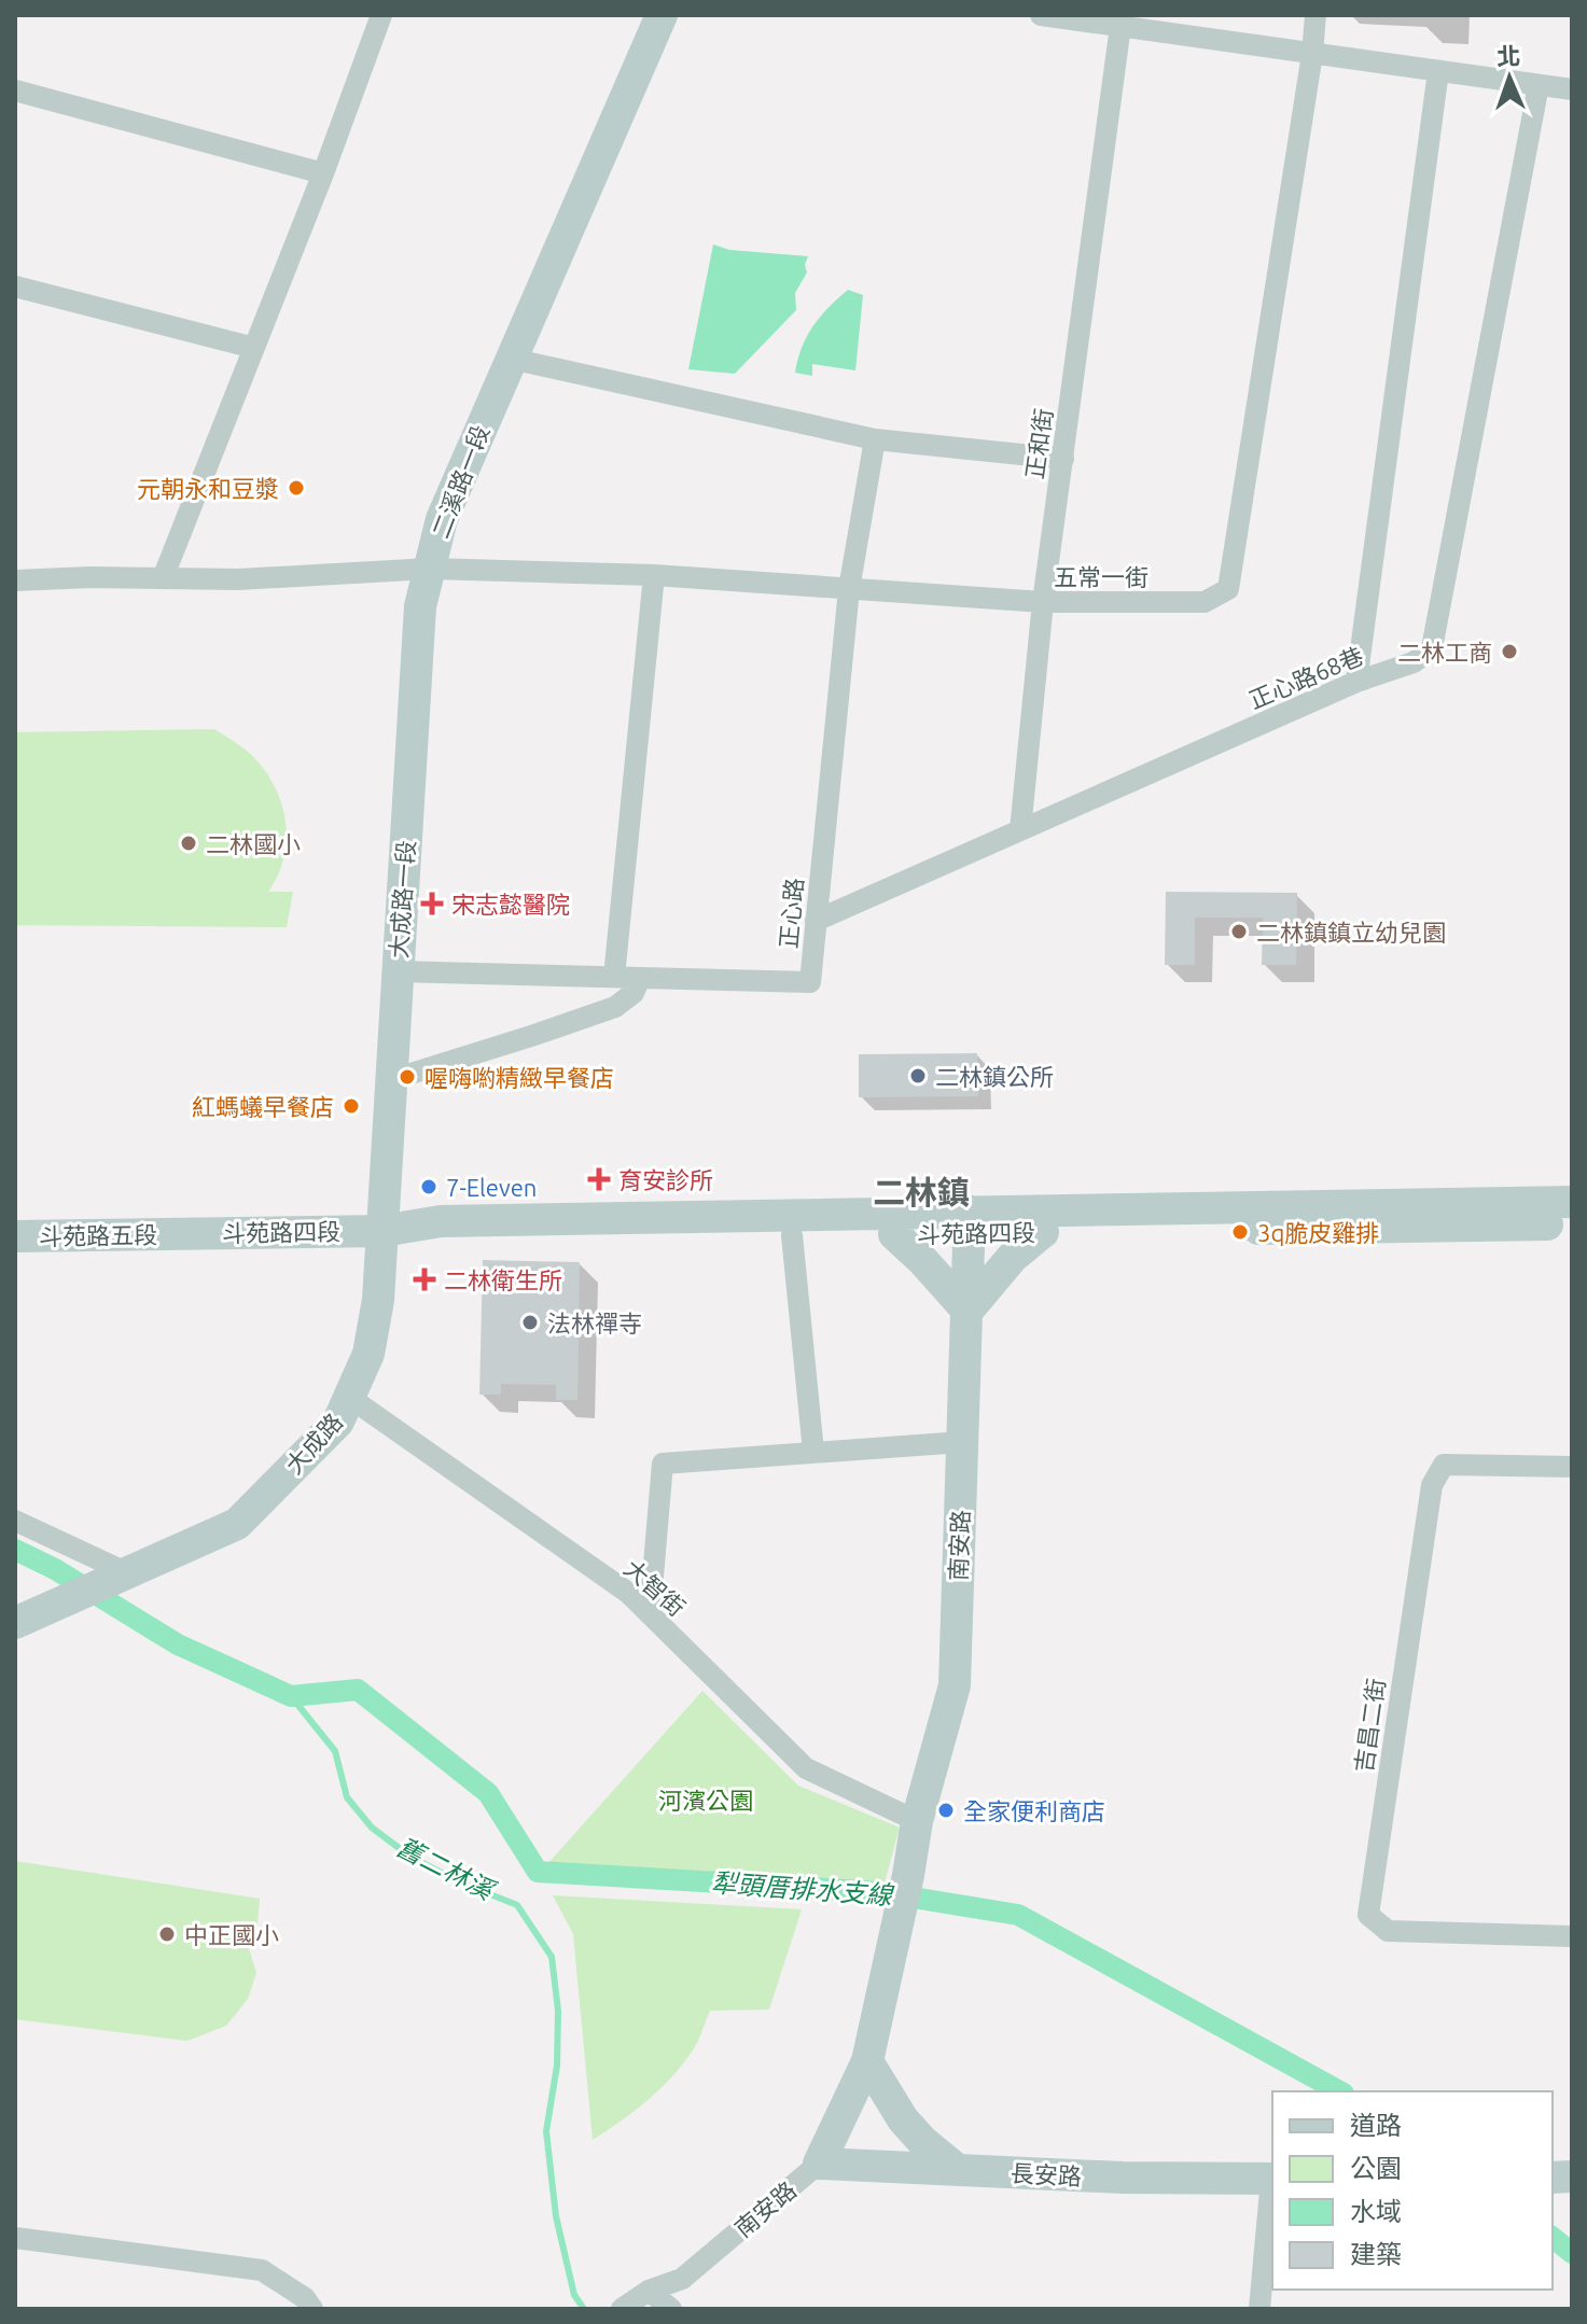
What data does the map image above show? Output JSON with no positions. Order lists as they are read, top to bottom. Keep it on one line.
{"streets":{"main road":["二溪路一段","大成路一段","斗苑路四段","斗苑路五段","大成路","南安路","長安路"],"street":["正和街","五常一街","正心路68巷","正心路","大智街","吉昌二街"]},"crossings":[["正和街","五常一街"],["正和街","正心路68巷"],["二溪路一段","五常一街"],["二溪路一段","大成路一段"],["五常一街","大成路一段"],["五常一街","正心路"],["正心路68巷","正心路"],["大成路一段","正心路"],["大成路一段","斗苑路四段"],["大成路一段","大成路"],["斗苑路四段","斗苑路五段"],["斗苑路四段","大成路"],["斗苑路四段","南安路"],["大成路","大智街"],["南安路","大智街"],["南安路","長安路"]],"districts":["二林鎮"],"water":["舊二林溪","犁頭厝排水支線"],"parks":["河濱公園"],"places":{"other":["元朝永和豆漿","二林工商","二林國小","二林鎮鎮立幼兒園","二林鎮公所","喔嗨喲精緻早餐店","紅螞蟻早餐店","7-Eleven","3q脆皮雞排","法林禪寺","全家便利商店","中正國小"],"health":["宋志懿醫院","育安診所","二林衛生所"]},"legend":["道路","公園","水域","建築"],"north":"top"}
